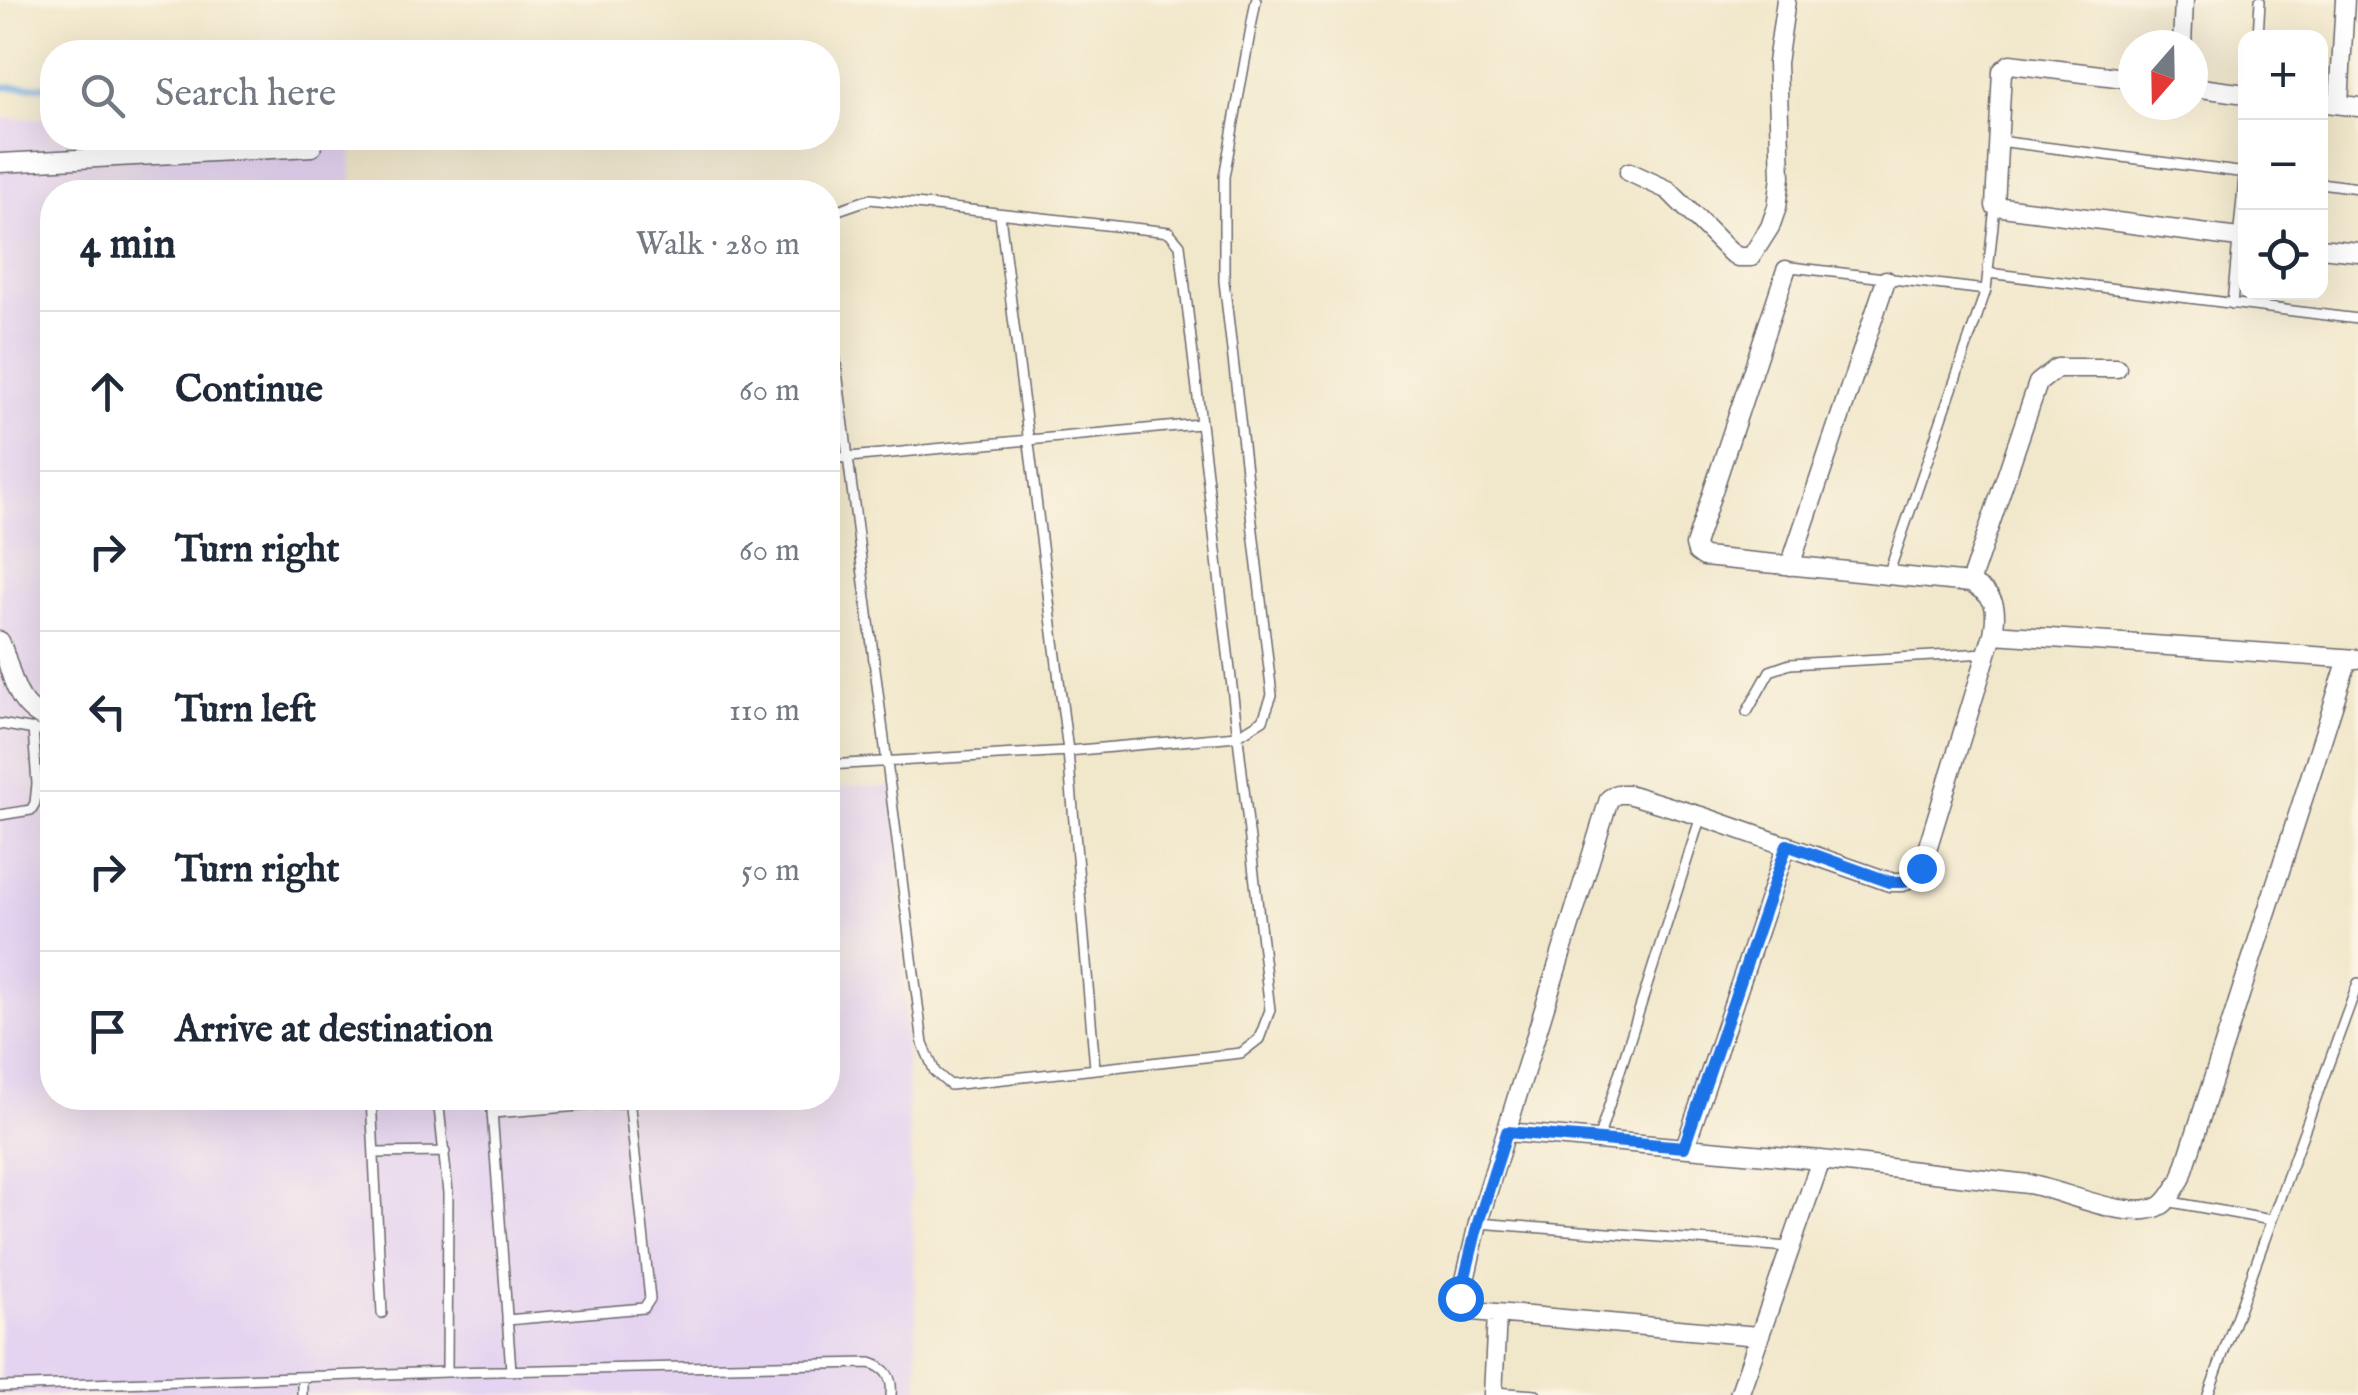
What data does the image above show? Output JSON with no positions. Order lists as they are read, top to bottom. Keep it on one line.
{"north":"bottom","page":{"map_buttons":["+","−"],"search":"Search here","heading":["4 min","Walk · 280 m"],"list":[["Continue","60 m"],["Turn right","60 m"],["Turn left","110 m"],["Turn right","50 m"],"Arrive at destination"]}}
